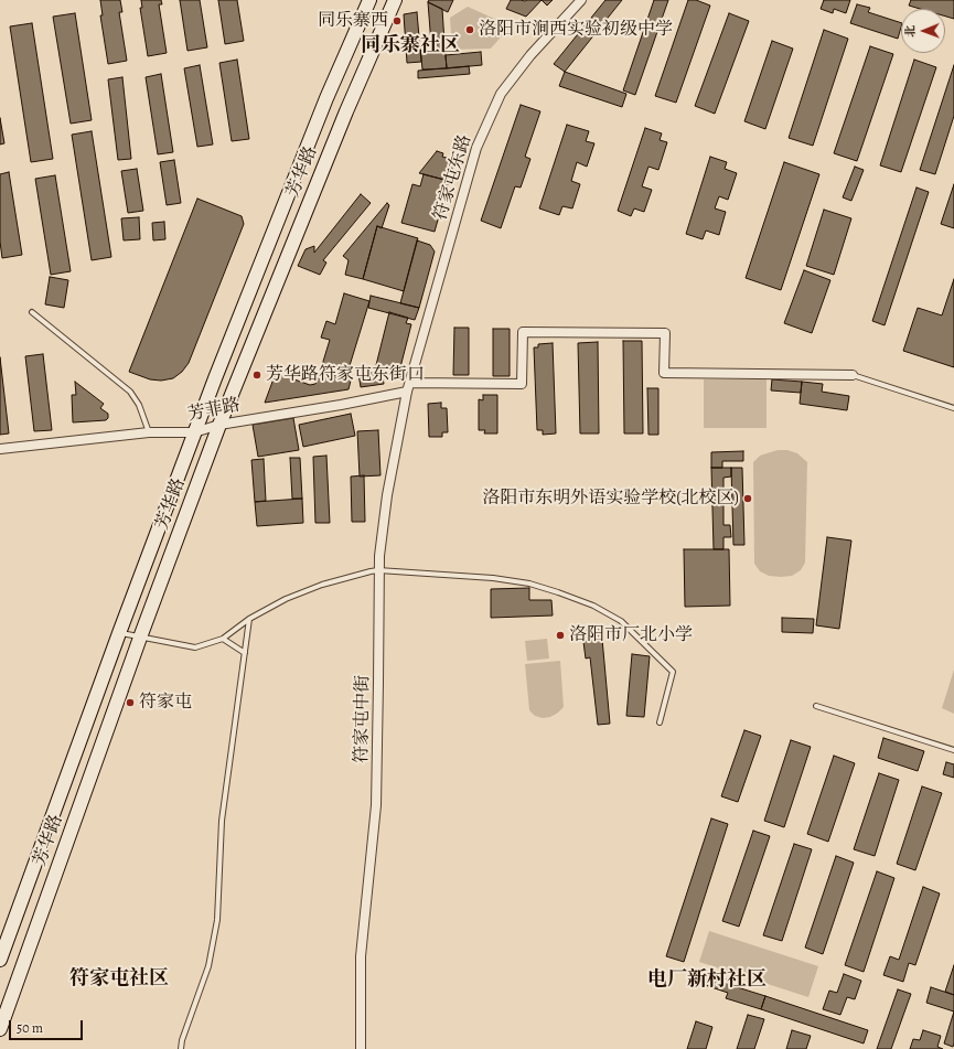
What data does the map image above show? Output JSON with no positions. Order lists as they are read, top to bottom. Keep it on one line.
{"streets":{"main road":["芳华路"],"street":["符家屯东路","芳菲路","符家屯中街"]},"crossings":[["芳华路","芳菲路"],["符家屯东路","芳菲路"],["符家屯东路","符家屯中街"],["芳菲路","符家屯中街"]],"districts":["同乐寨社区","符家屯社区","电厂新村社区"],"places":["同乐寨西","洛阳市涧西实验初级中学","芳华路符家屯东街口","洛阳市东明外语实验学校(北校区)","洛阳市厂北小学","符家屯"],"scale_bar":"50 m","north":"left"}
